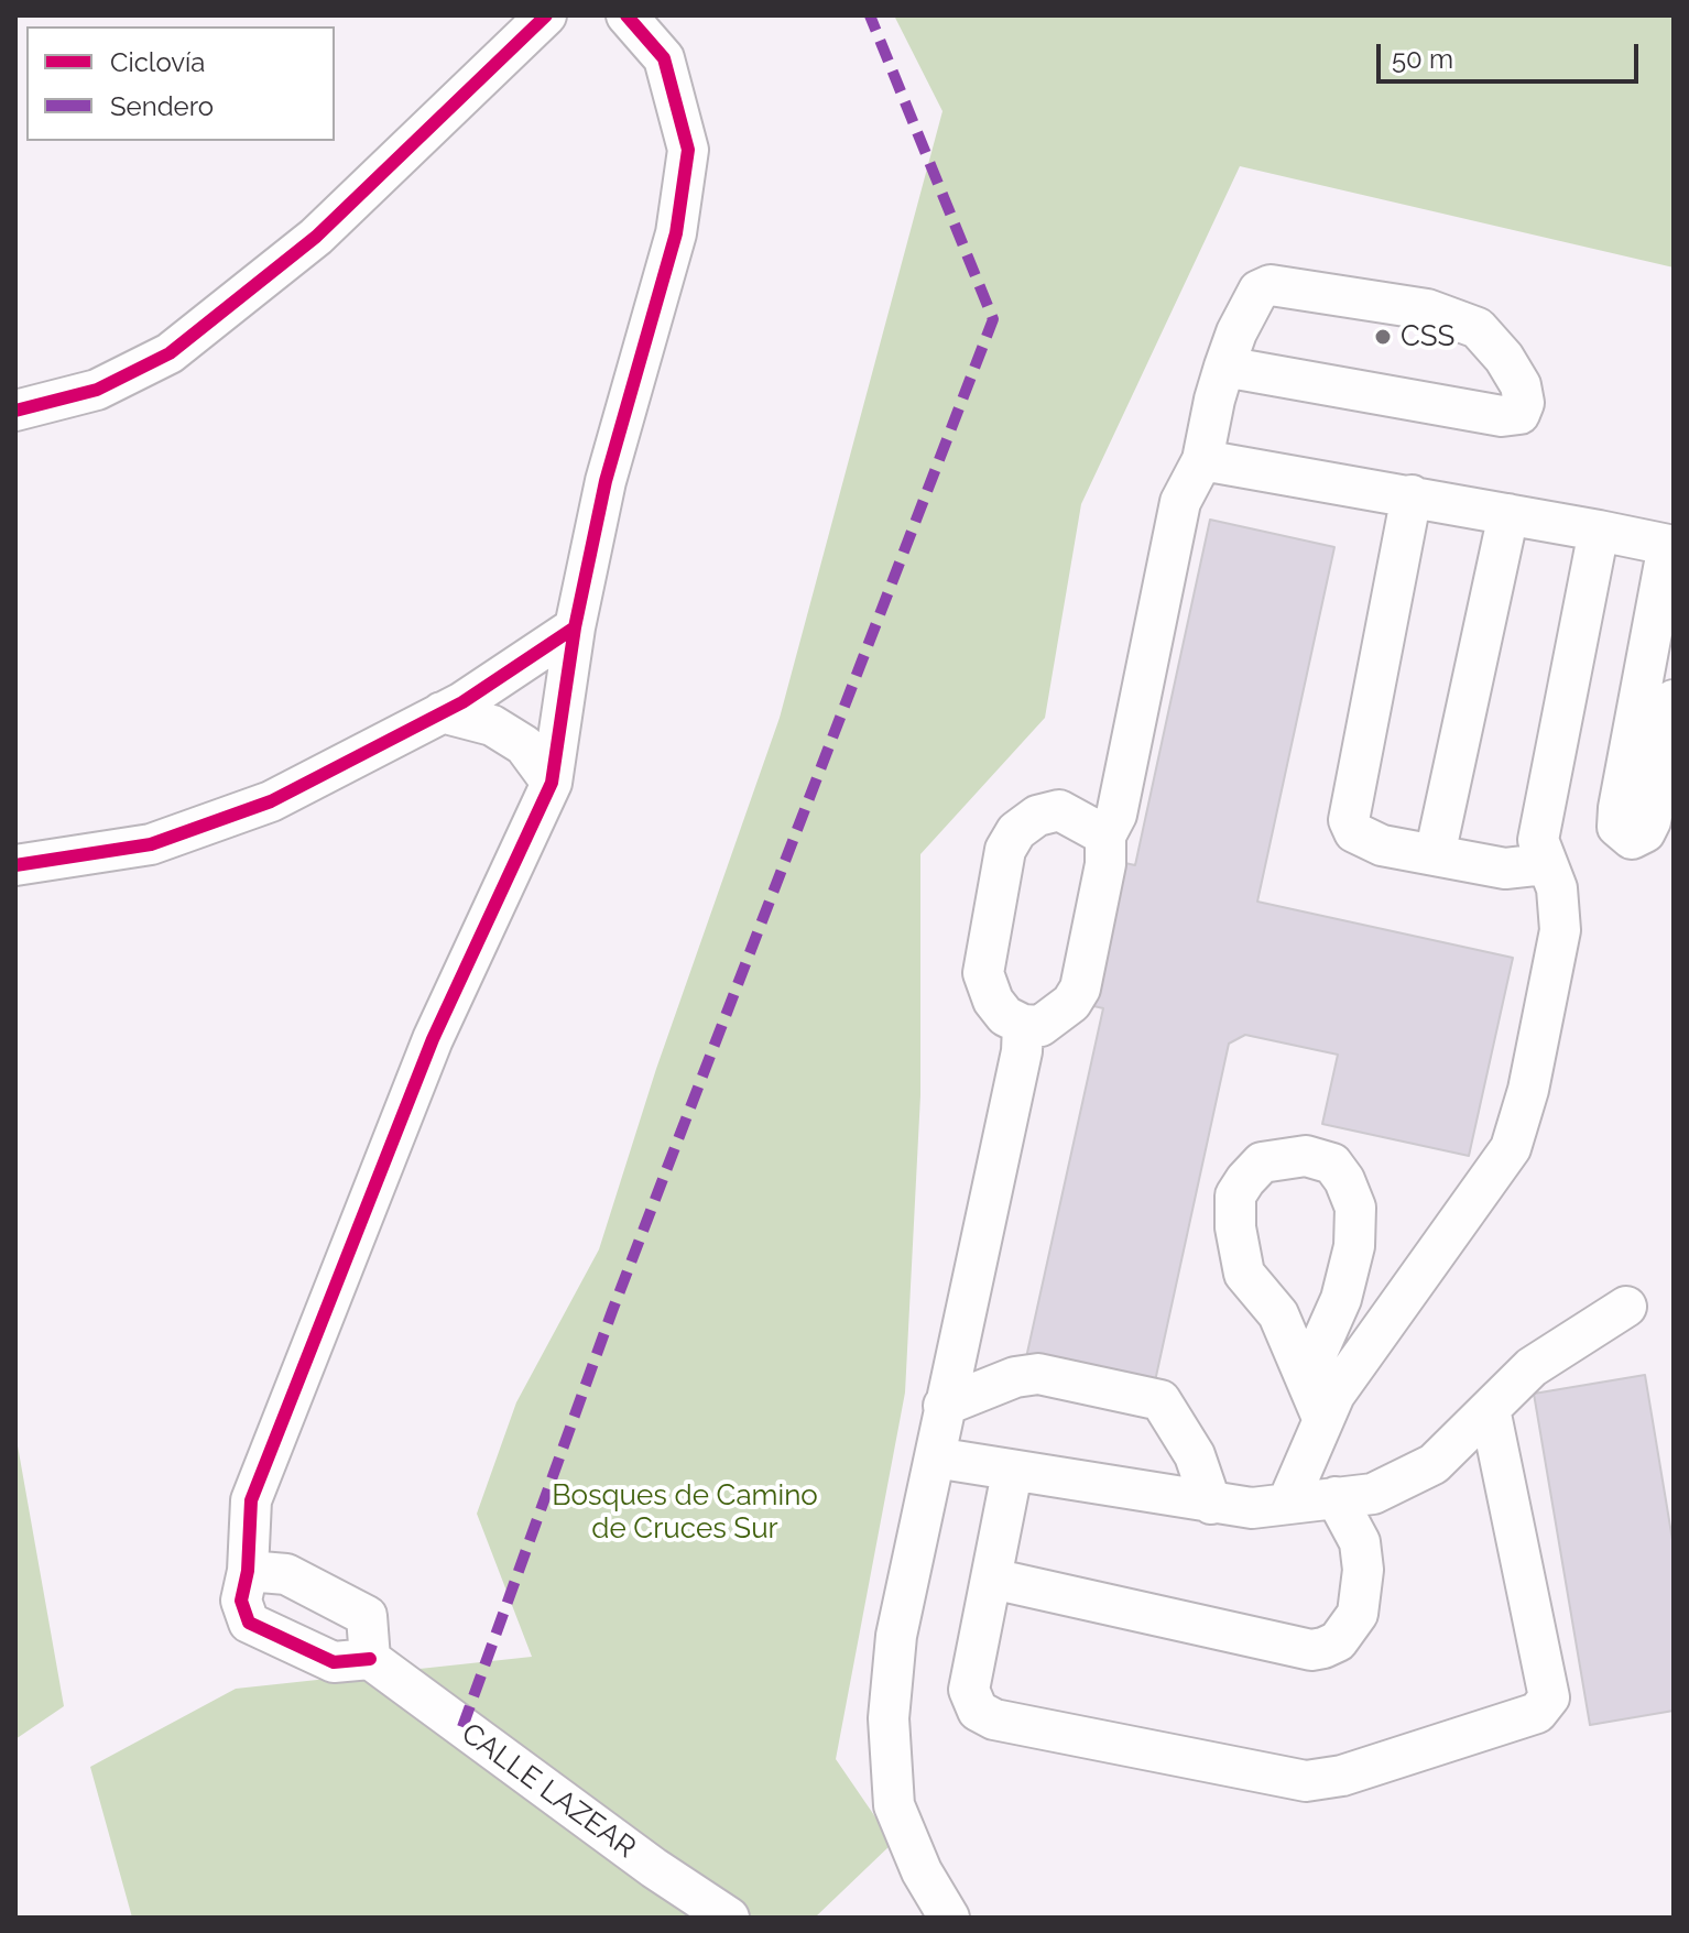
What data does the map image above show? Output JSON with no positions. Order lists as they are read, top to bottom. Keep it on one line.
{"streets":{"street":["CALLE LAZEAR"]},"parks":["Bosques de Camino de Cruces Sur"],"places":["CSS"],"legend":["Ciclovía","Sendero"],"scale_bar":"50 m"}
